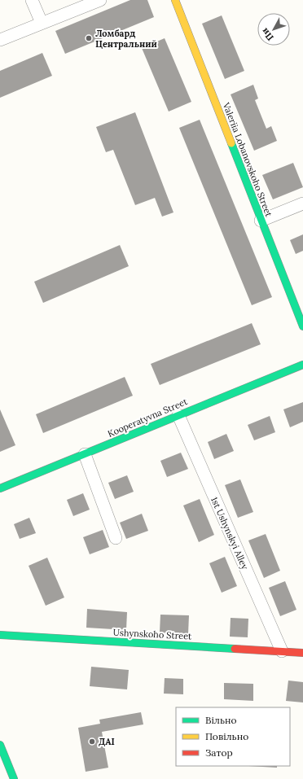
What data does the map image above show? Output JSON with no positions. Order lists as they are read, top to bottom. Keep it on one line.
{"streets":{"main road":["Valeriia Lobanovskoho Street","Kooperatyvna Street","Ushynskoho Street"],"street":["1st Ushynskyi Alley"]},"crossings":[["Kooperatyvna Street","1st Ushynskyi Alley"],["1st Ushynskyi Alley","Ushynskoho Street"]],"places":["Ломбард Центральний","ДАІ"],"legend":["Вільно","Повільно","Затор"],"north":"bottom left"}
